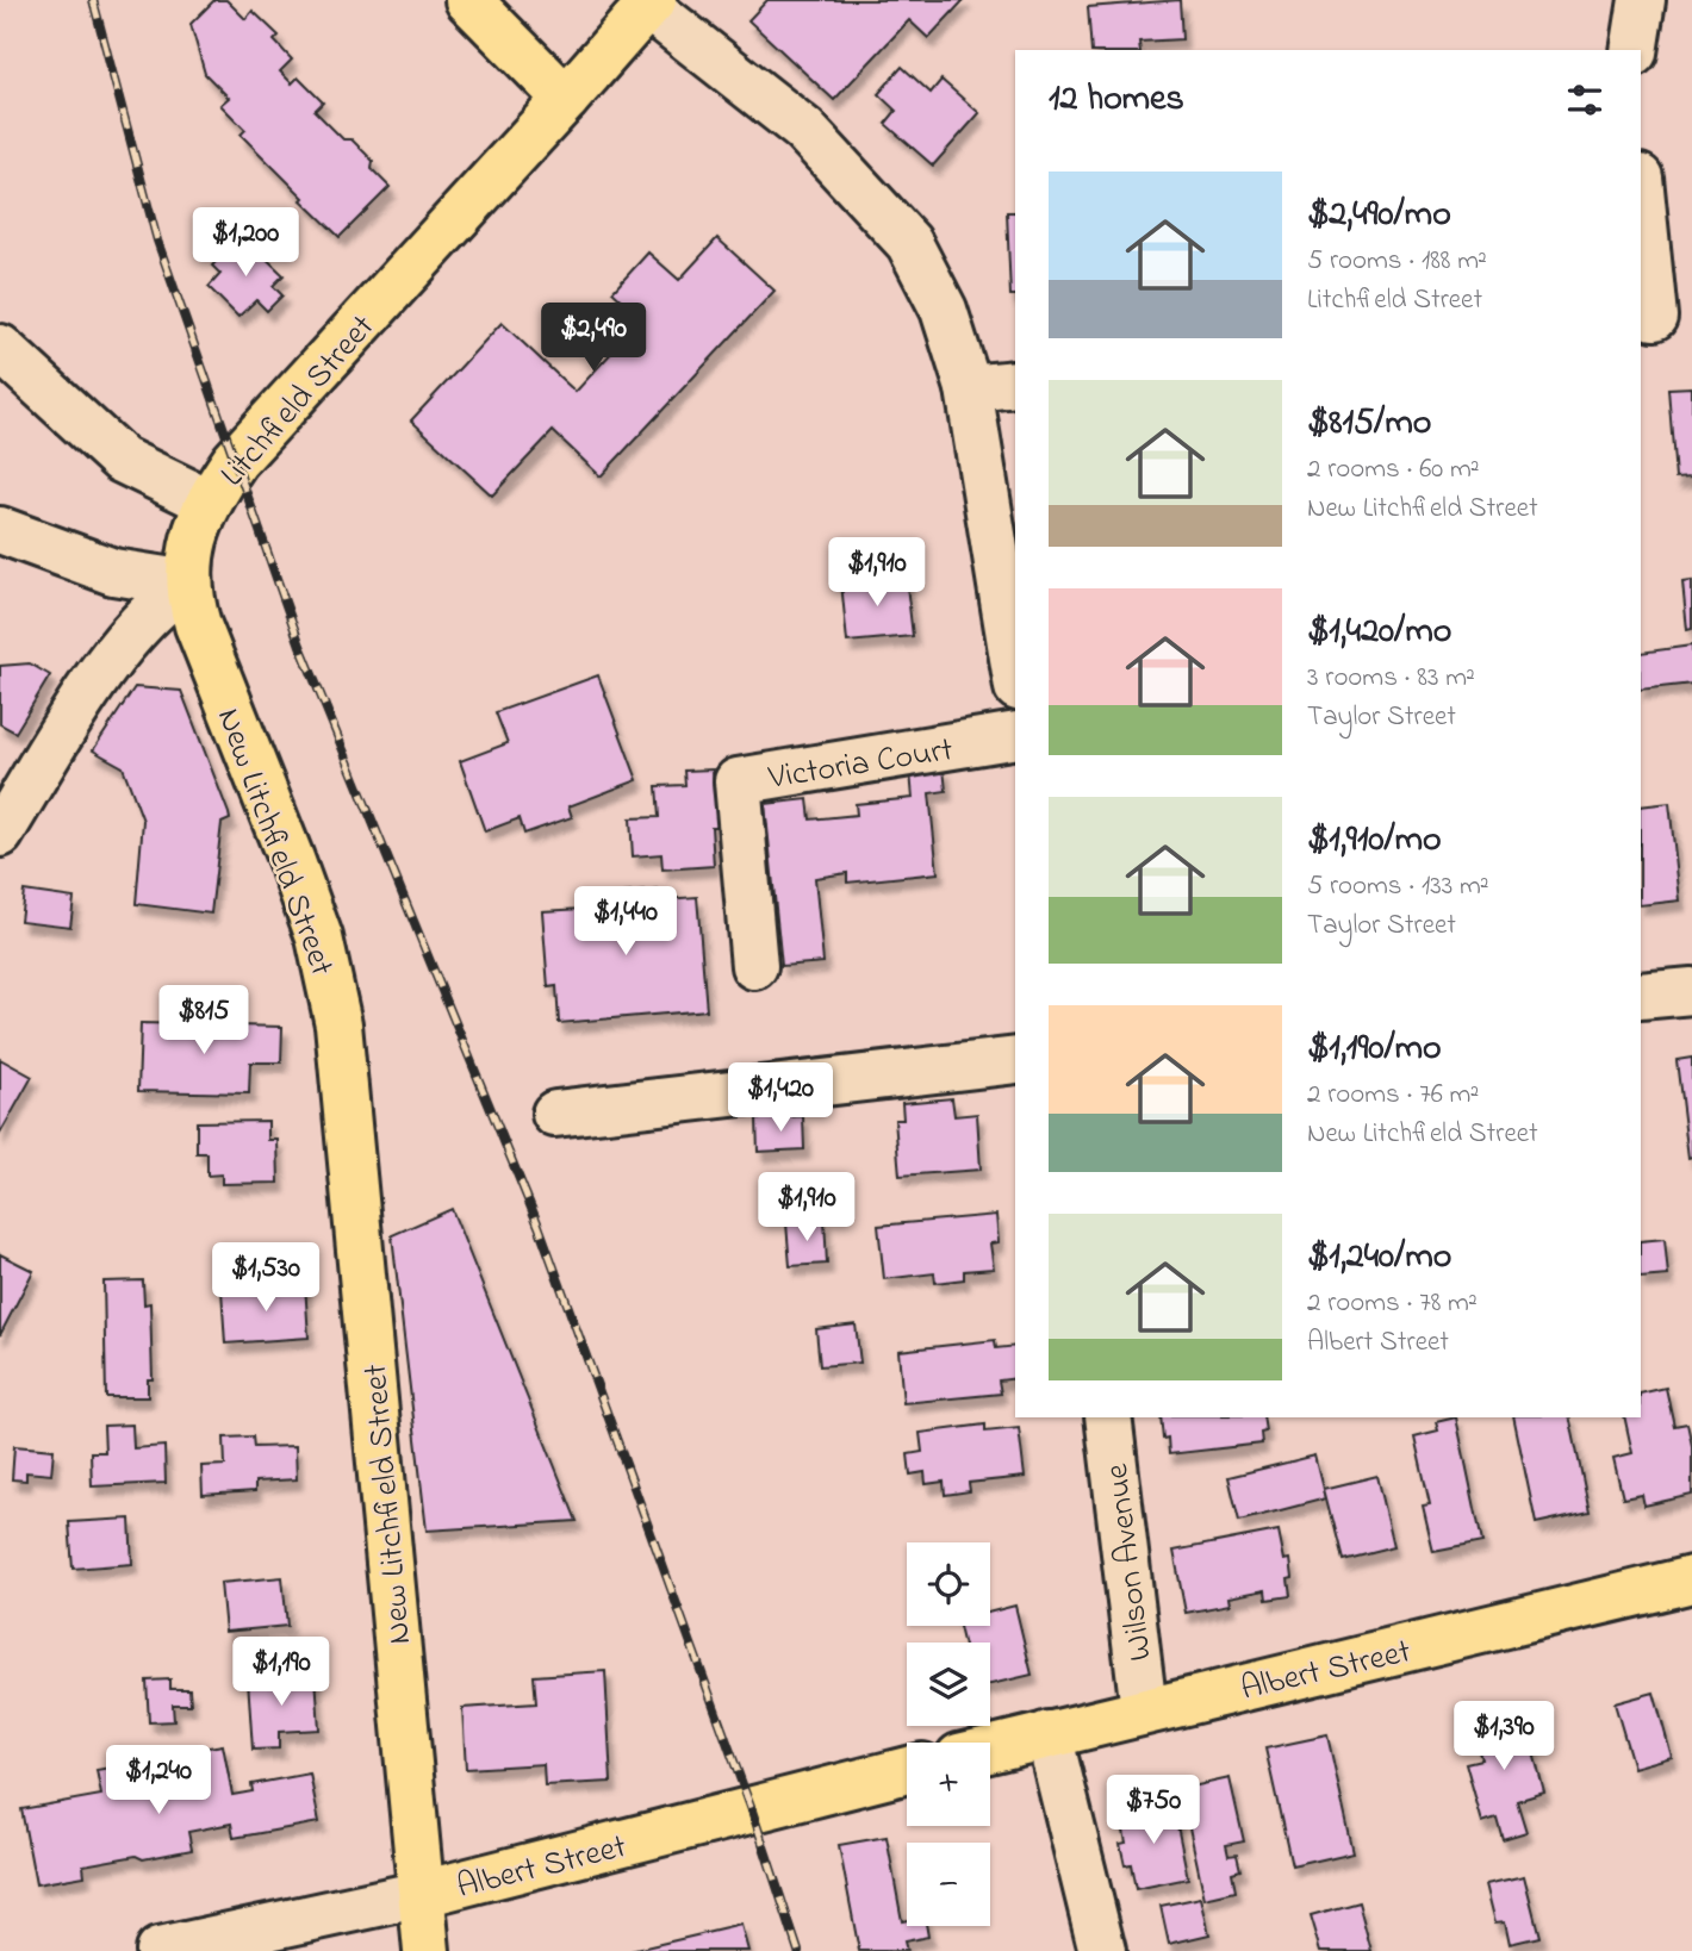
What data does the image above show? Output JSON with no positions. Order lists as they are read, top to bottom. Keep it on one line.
{"streets":{"main road":["Litchfield Street","New Litchfield Street","Albert Street"],"street":["Victoria Court","Wilson Avenue"]},"crossings":[["Litchfield Street","New Litchfield Street"],["New Litchfield Street","Albert Street"],["Wilson Avenue","Albert Street"]],"page":{"heading":"12 homes","list":[{"name":"$2,490/mo","note":"5 rooms · 188 m² · Litchfield Street"},{"name":"$815/mo","note":"2 rooms · 60 m² · New Litchfield Street"},{"name":"$1,420/mo","note":"3 rooms · 83 m² · Taylor Street"},{"name":"$1,910/mo","note":"5 rooms · 133 m² · Taylor Street"},{"name":"$1,190/mo","note":"2 rooms · 76 m² · New Litchfield Street"},{"name":"$1,240/mo","note":"2 rooms · 78 m² · Albert Street"}],"price":["$1,200","$2,490","$1,910","$1,440","$815","$1,420","$1,910","$1,530","$1,190","$1,390","$1,240","$750"],"map_buttons":["+","−"]}}
